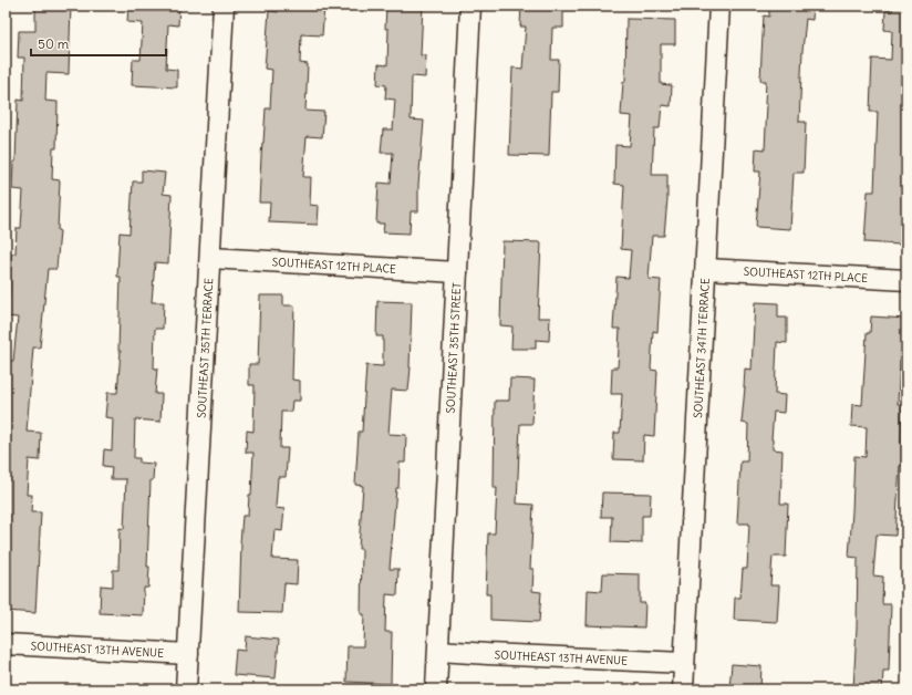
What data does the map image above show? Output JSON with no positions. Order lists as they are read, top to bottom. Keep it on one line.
{"streets":{"street":["SOUTHEAST 12TH PLACE","SOUTHEAST 35TH TERRACE","SOUTHEAST 35TH STREET","SOUTHEAST 34TH TERRACE","SOUTHEAST 13TH AVENUE"]},"crossings":[["SOUTHEAST 12TH PLACE","SOUTHEAST 35TH TERRACE"],["SOUTHEAST 12TH PLACE","SOUTHEAST 35TH STREET"],["SOUTHEAST 12TH PLACE","SOUTHEAST 34TH TERRACE"],["SOUTHEAST 35TH TERRACE","SOUTHEAST 13TH AVENUE"],["SOUTHEAST 35TH STREET","SOUTHEAST 13TH AVENUE"],["SOUTHEAST 34TH TERRACE","SOUTHEAST 13TH AVENUE"]],"scale_bar":"50 m"}
